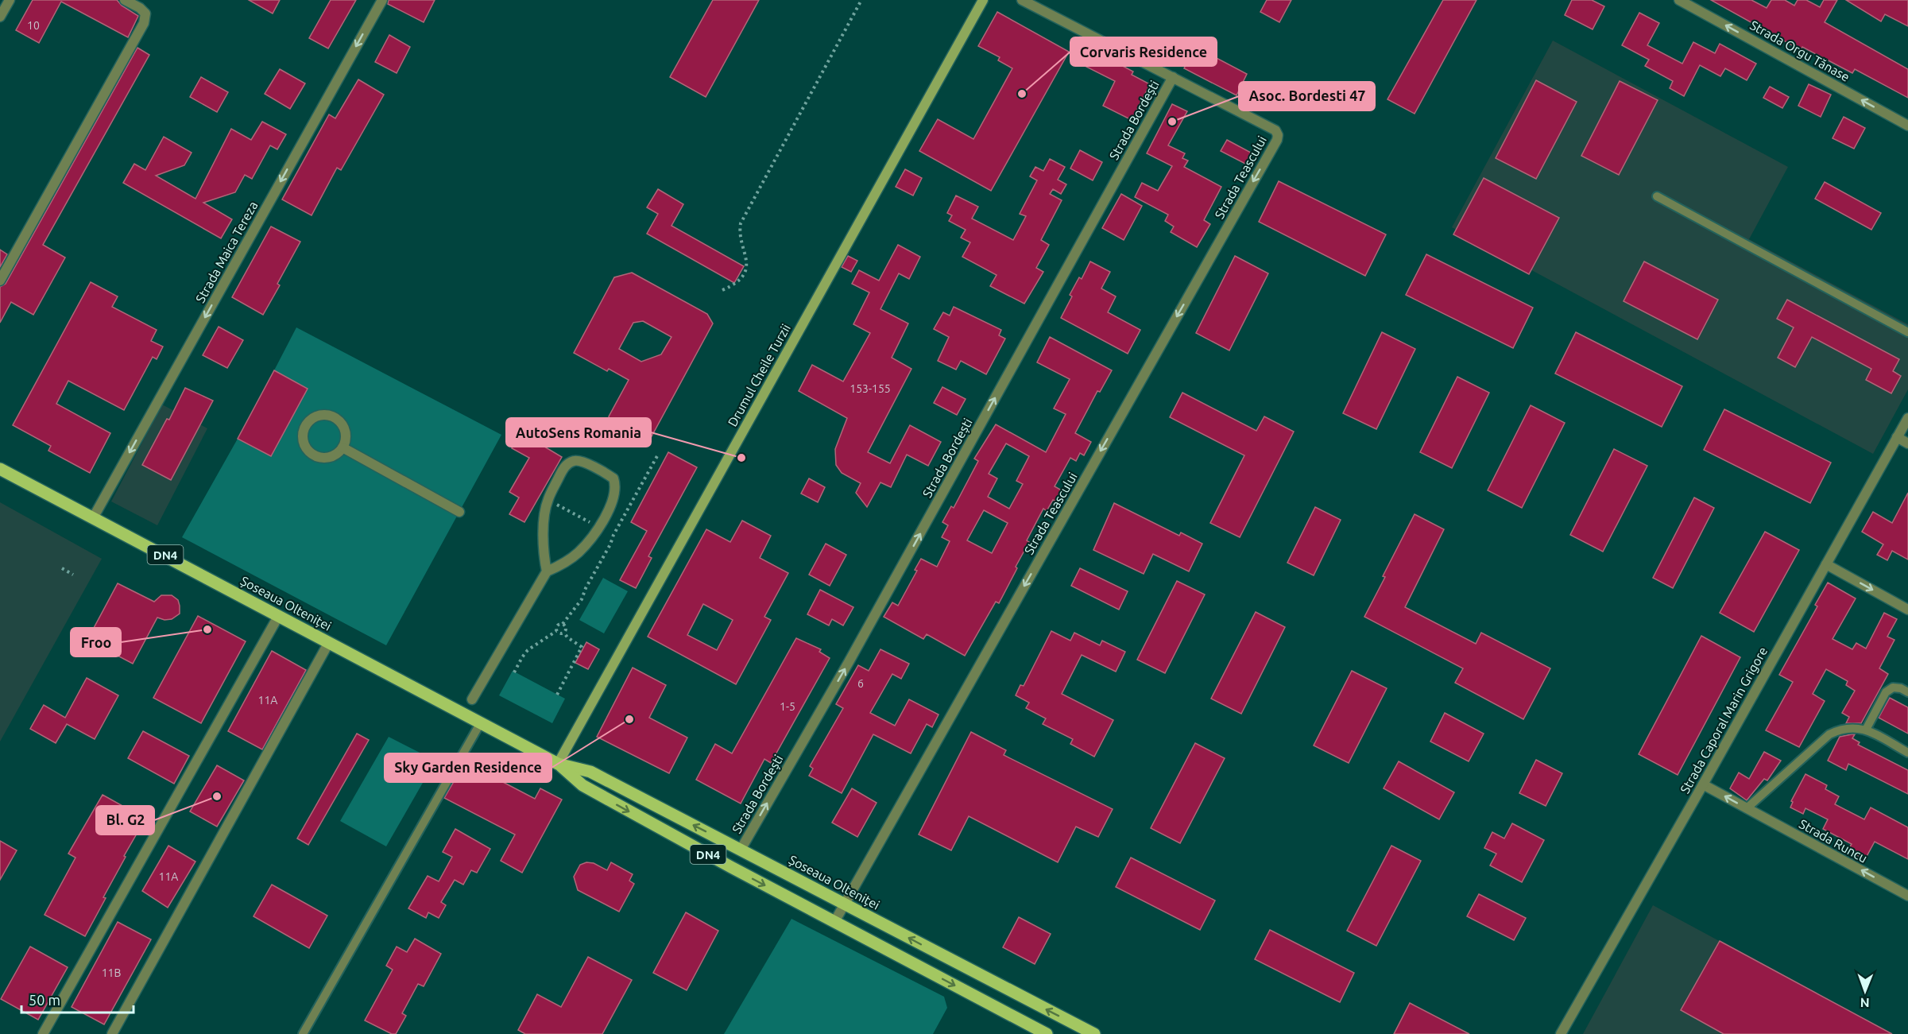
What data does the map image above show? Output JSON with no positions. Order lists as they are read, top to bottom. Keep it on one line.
{"streets":{"main road":["DN4","Șoseaua Olteniței"],"street":["Strada Orgu Tănase","Strada Bordești","Strada Teascului","Strada Maica Tereza","Drumul Cheile Turzii","Strada Caporal Marin Grigore","Strada Runcu"]},"crossings":[["Strada Bordești","Strada Teascului"],["Strada Bordești","Șoseaua Olteniței"],["Strada Teascului","Șoseaua Olteniței"],["Strada Maica Tereza","Șoseaua Olteniței"],["Drumul Cheile Turzii","Șoseaua Olteniței"],["Strada Caporal Marin Grigore","Strada Runcu"]],"one_way":["Strada Orgu Tănase","Strada Bordești","Strada Teascului","Strada Maica Tereza","Strada Runcu"],"places":["Corvaris Residence","Asoc. Bordesti 47","AutoSens Romania","Froo","Sky Garden Residence","Bl. G2"],"house_numbers":["10","153-155","6","11A","1-5","11A","11B"],"scale_bar":"50 m","north":"bottom"}
